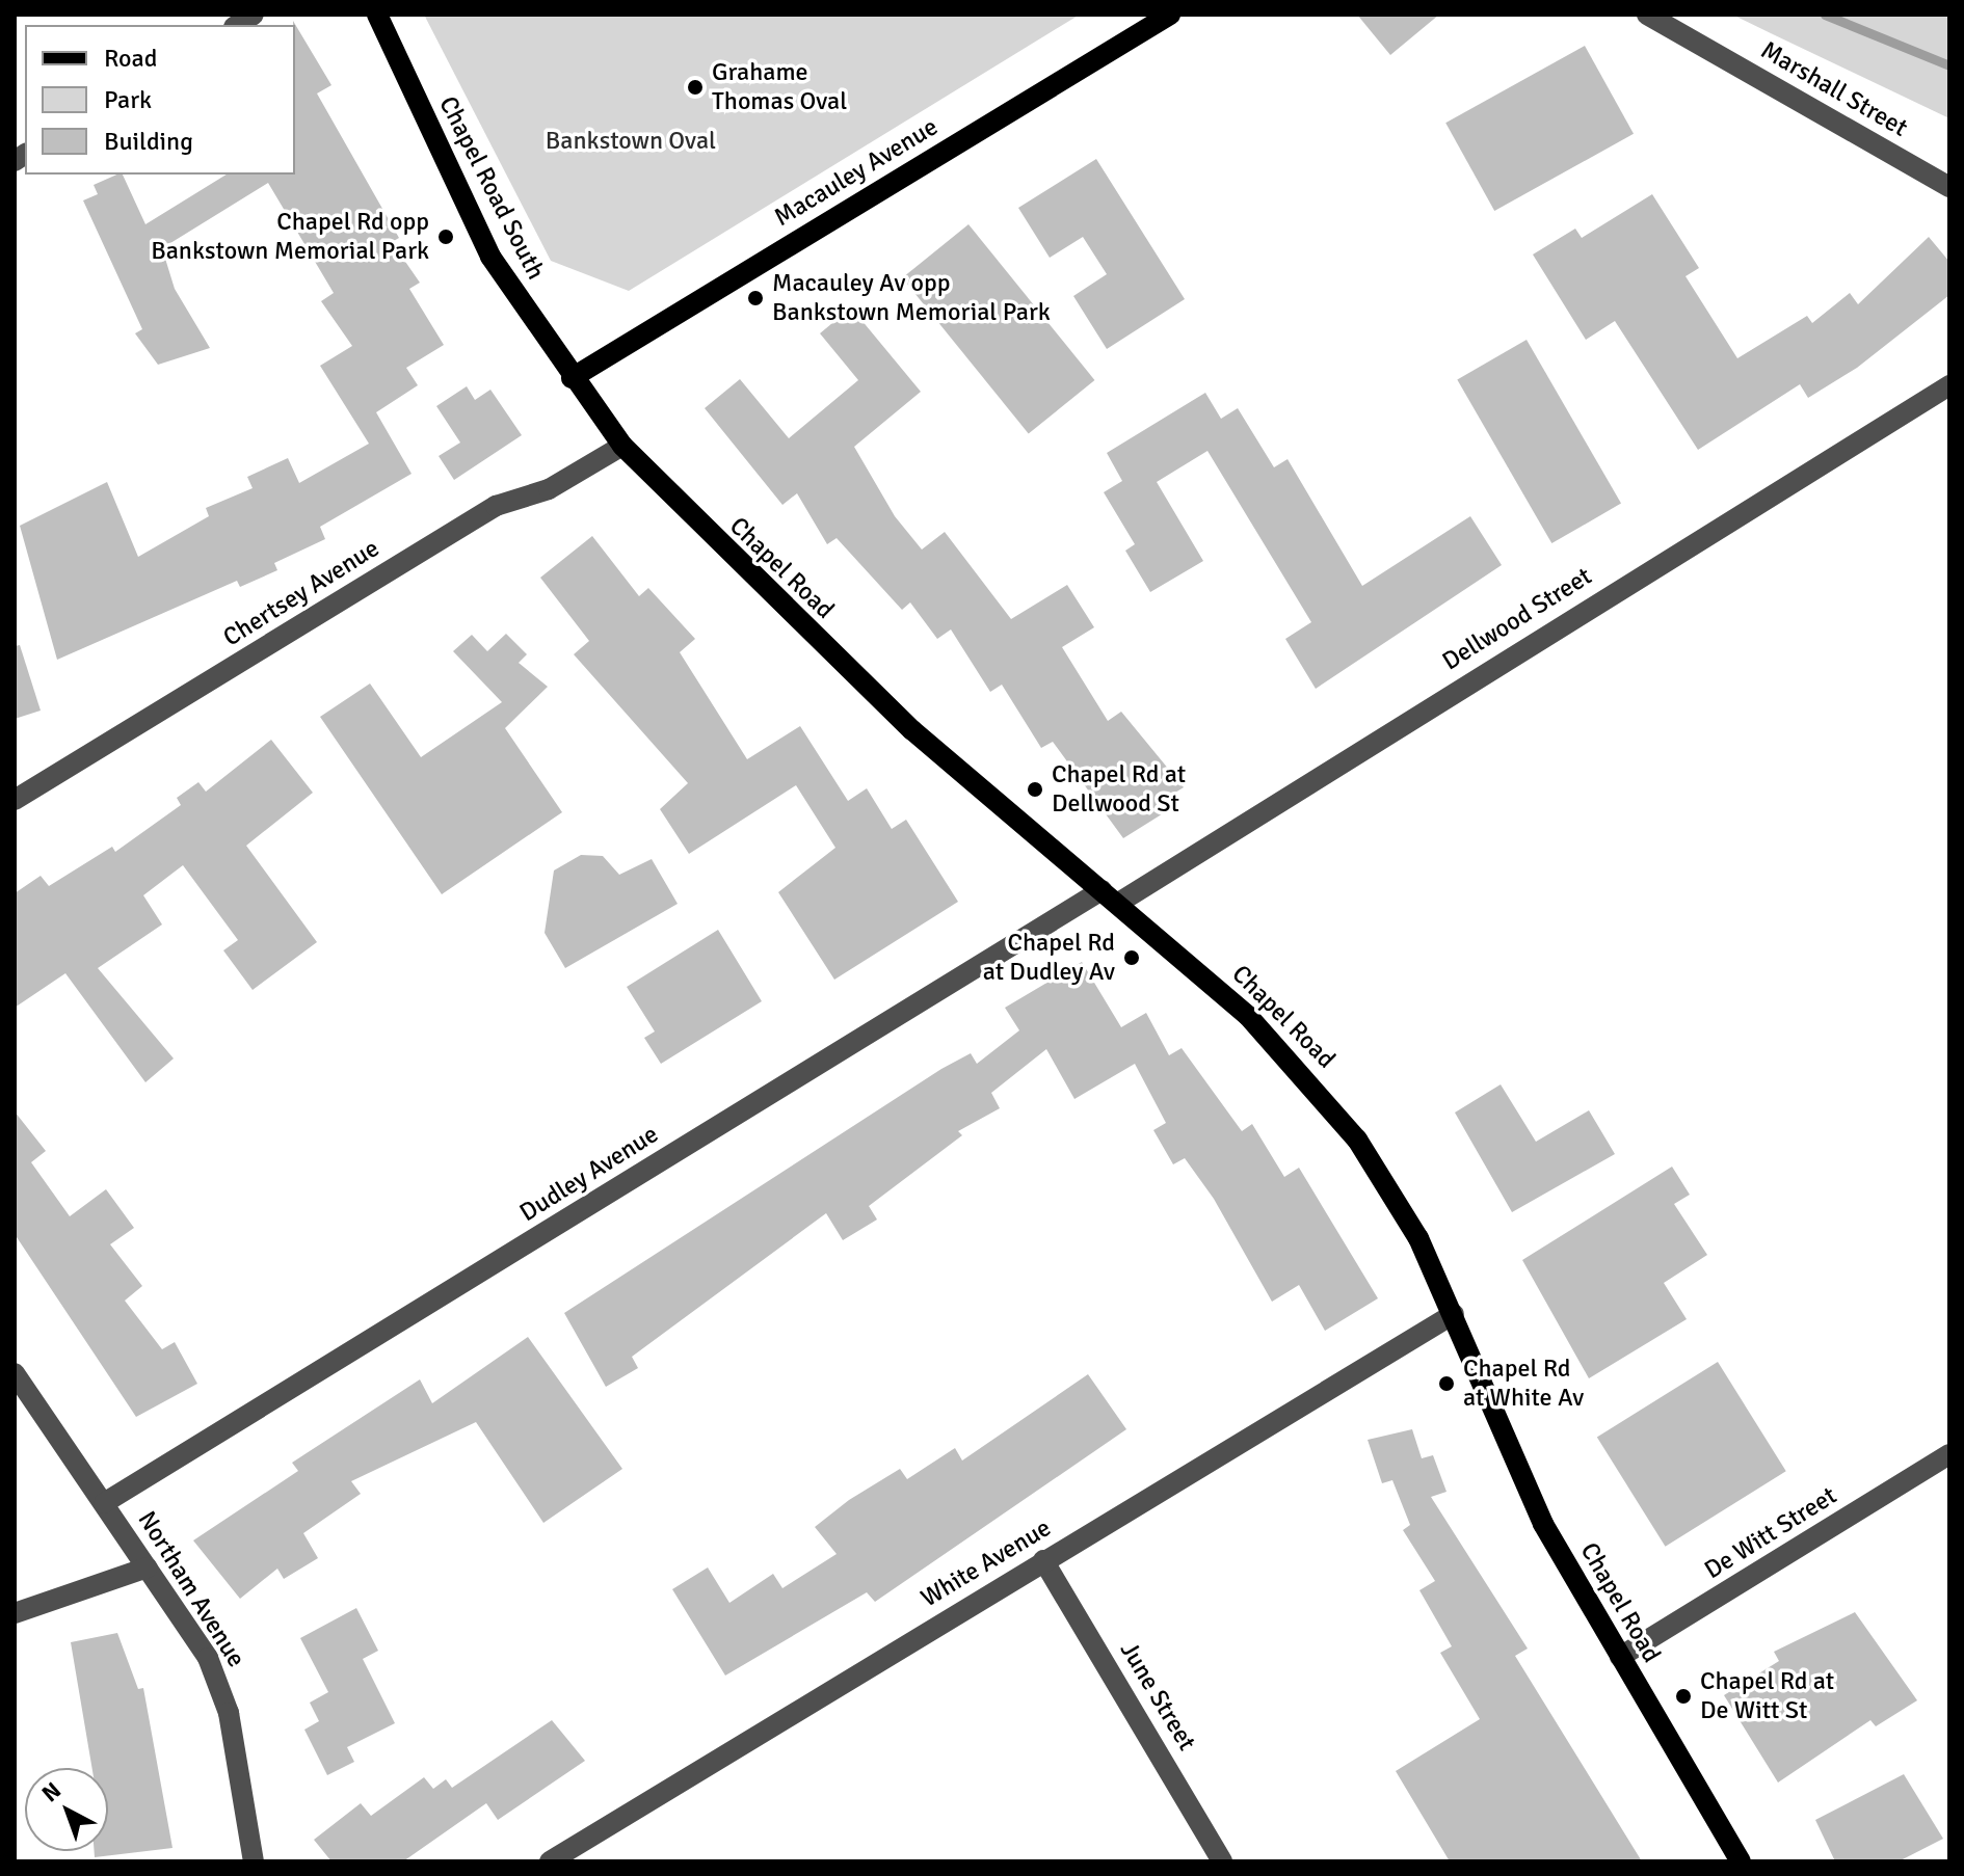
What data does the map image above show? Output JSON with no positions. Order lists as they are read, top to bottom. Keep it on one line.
{"streets":{"main road":["Macauley Avenue","Chapel Road South","Chapel Road"],"street":["Marshall Street","Chertsey Avenue","Dellwood Street","Dudley Avenue","De Witt Street","White Avenue","Northam Avenue","June Street"]},"crossings":[["Macauley Avenue","Chapel Road South"],["Macauley Avenue","Chapel Road"],["Chapel Road South","Chapel Road"],["Chapel Road","Chertsey Avenue"],["Chapel Road","Dellwood Street"],["Chapel Road","Dudley Avenue"],["Chapel Road","De Witt Street"],["Chapel Road","White Avenue"],["Dellwood Street","Dudley Avenue"],["Dudley Avenue","Northam Avenue"],["White Avenue","June Street"]],"parks":["Bankstown Oval"],"places":["Grahame Thomas Oval","Chapel Rd opp Bankstown Memorial Park","Macauley Av opp Bankstown Memorial Park","Chapel Rd at Dellwood St","Chapel Rd at Dudley Av","Chapel Rd at White Av","Chapel Rd at De Witt St"],"legend":["Road","Park","Building"],"north":"top left"}
